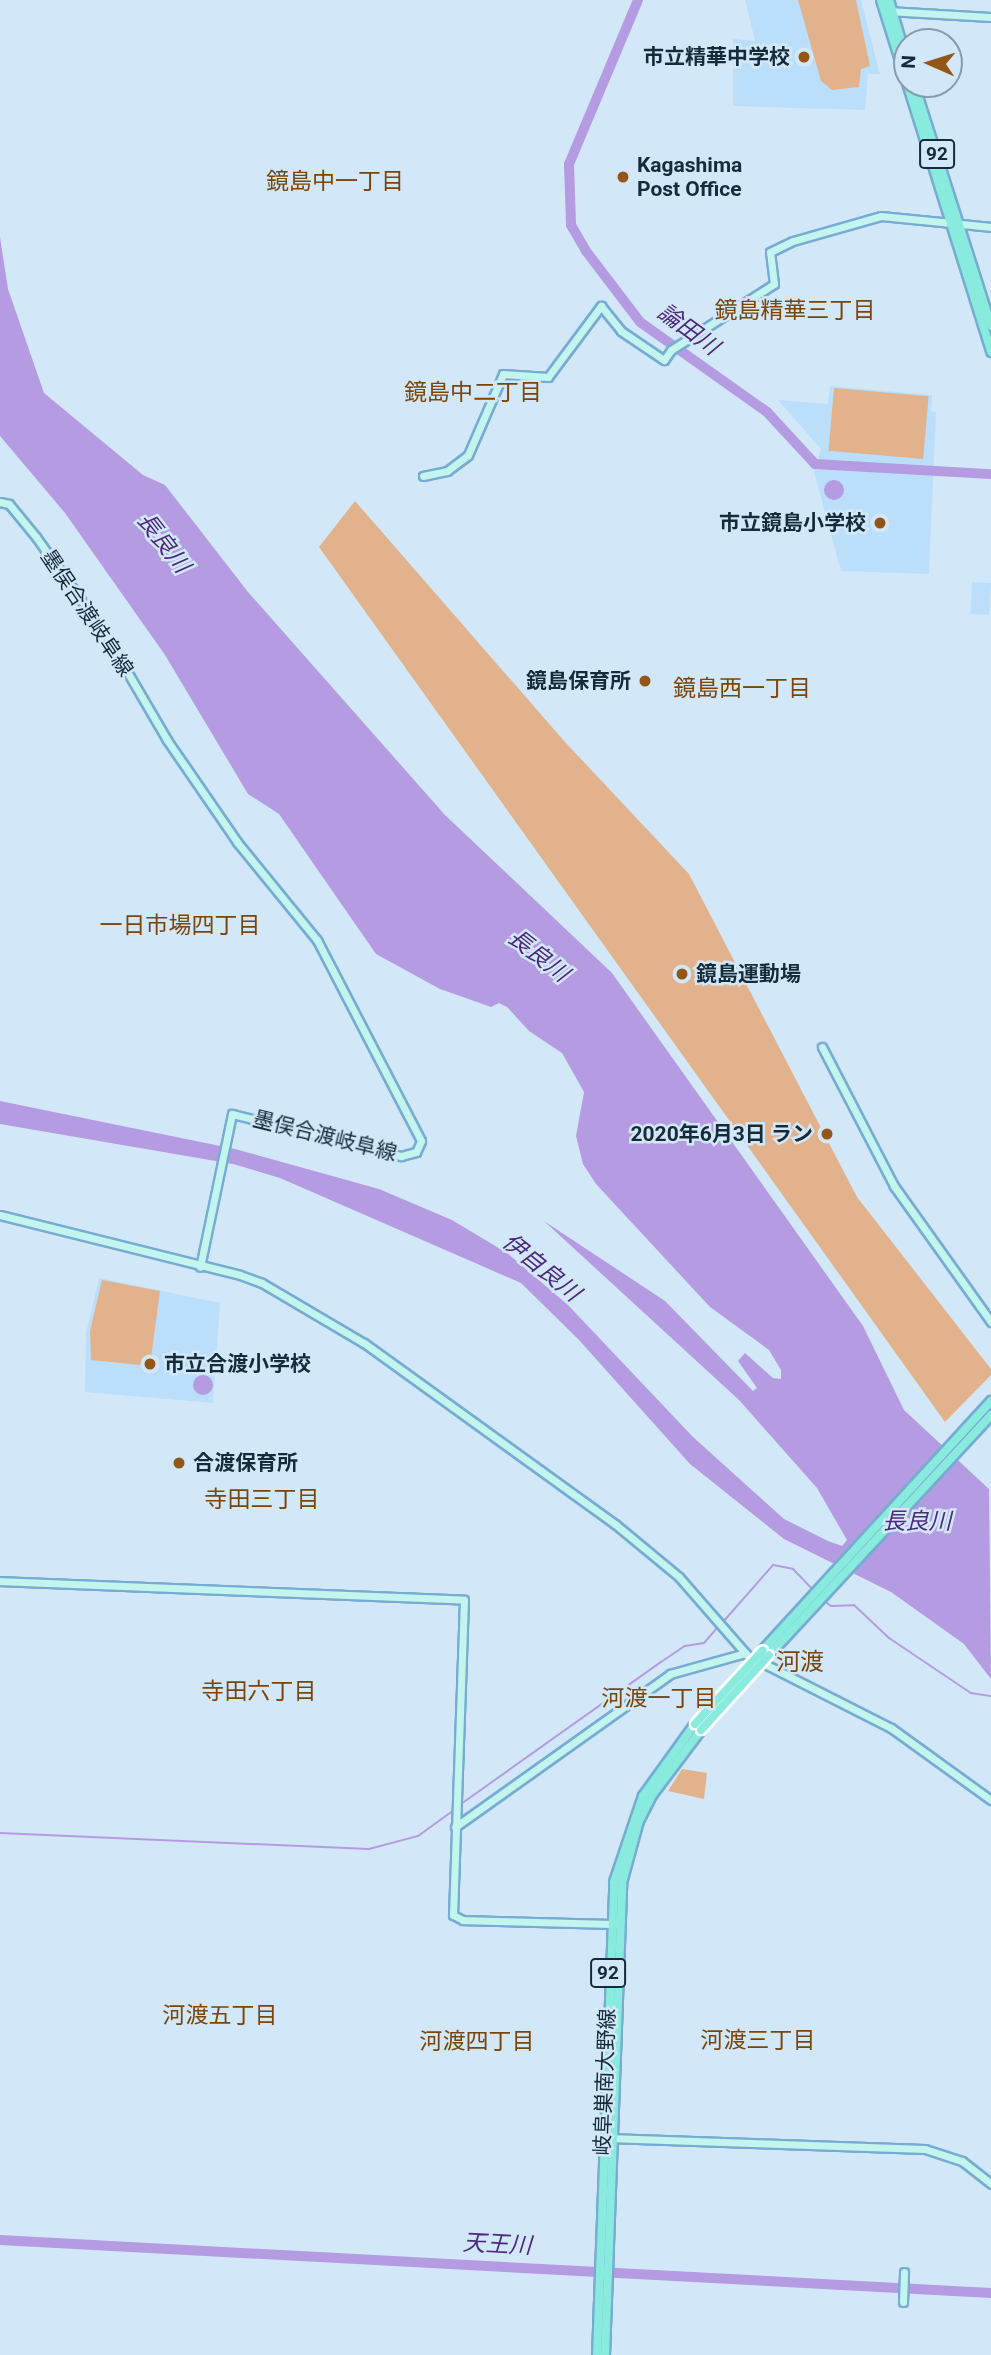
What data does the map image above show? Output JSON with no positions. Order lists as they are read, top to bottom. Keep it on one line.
{"streets":{"main road":["92","墨俣合渡岐阜線","岐阜巣南大野線"]},"districts":["鏡島中一丁目","鏡島精華三丁目","鏡島中二丁目","鏡島西一丁目","一日市場四丁目","寺田三丁目","河渡","寺田六丁目","河渡一丁目","河渡五丁目","河渡三丁目","河渡四丁目"],"water":["論田川","長良川","伊自良川","天王川"],"places":["市立精華中学校","Kagashima Post Office","市立鏡島小学校","鏡島保育所","鏡島運動場","2020年6月3日 ラン","市立合渡小学校","合渡保育所"],"north":"left"}
